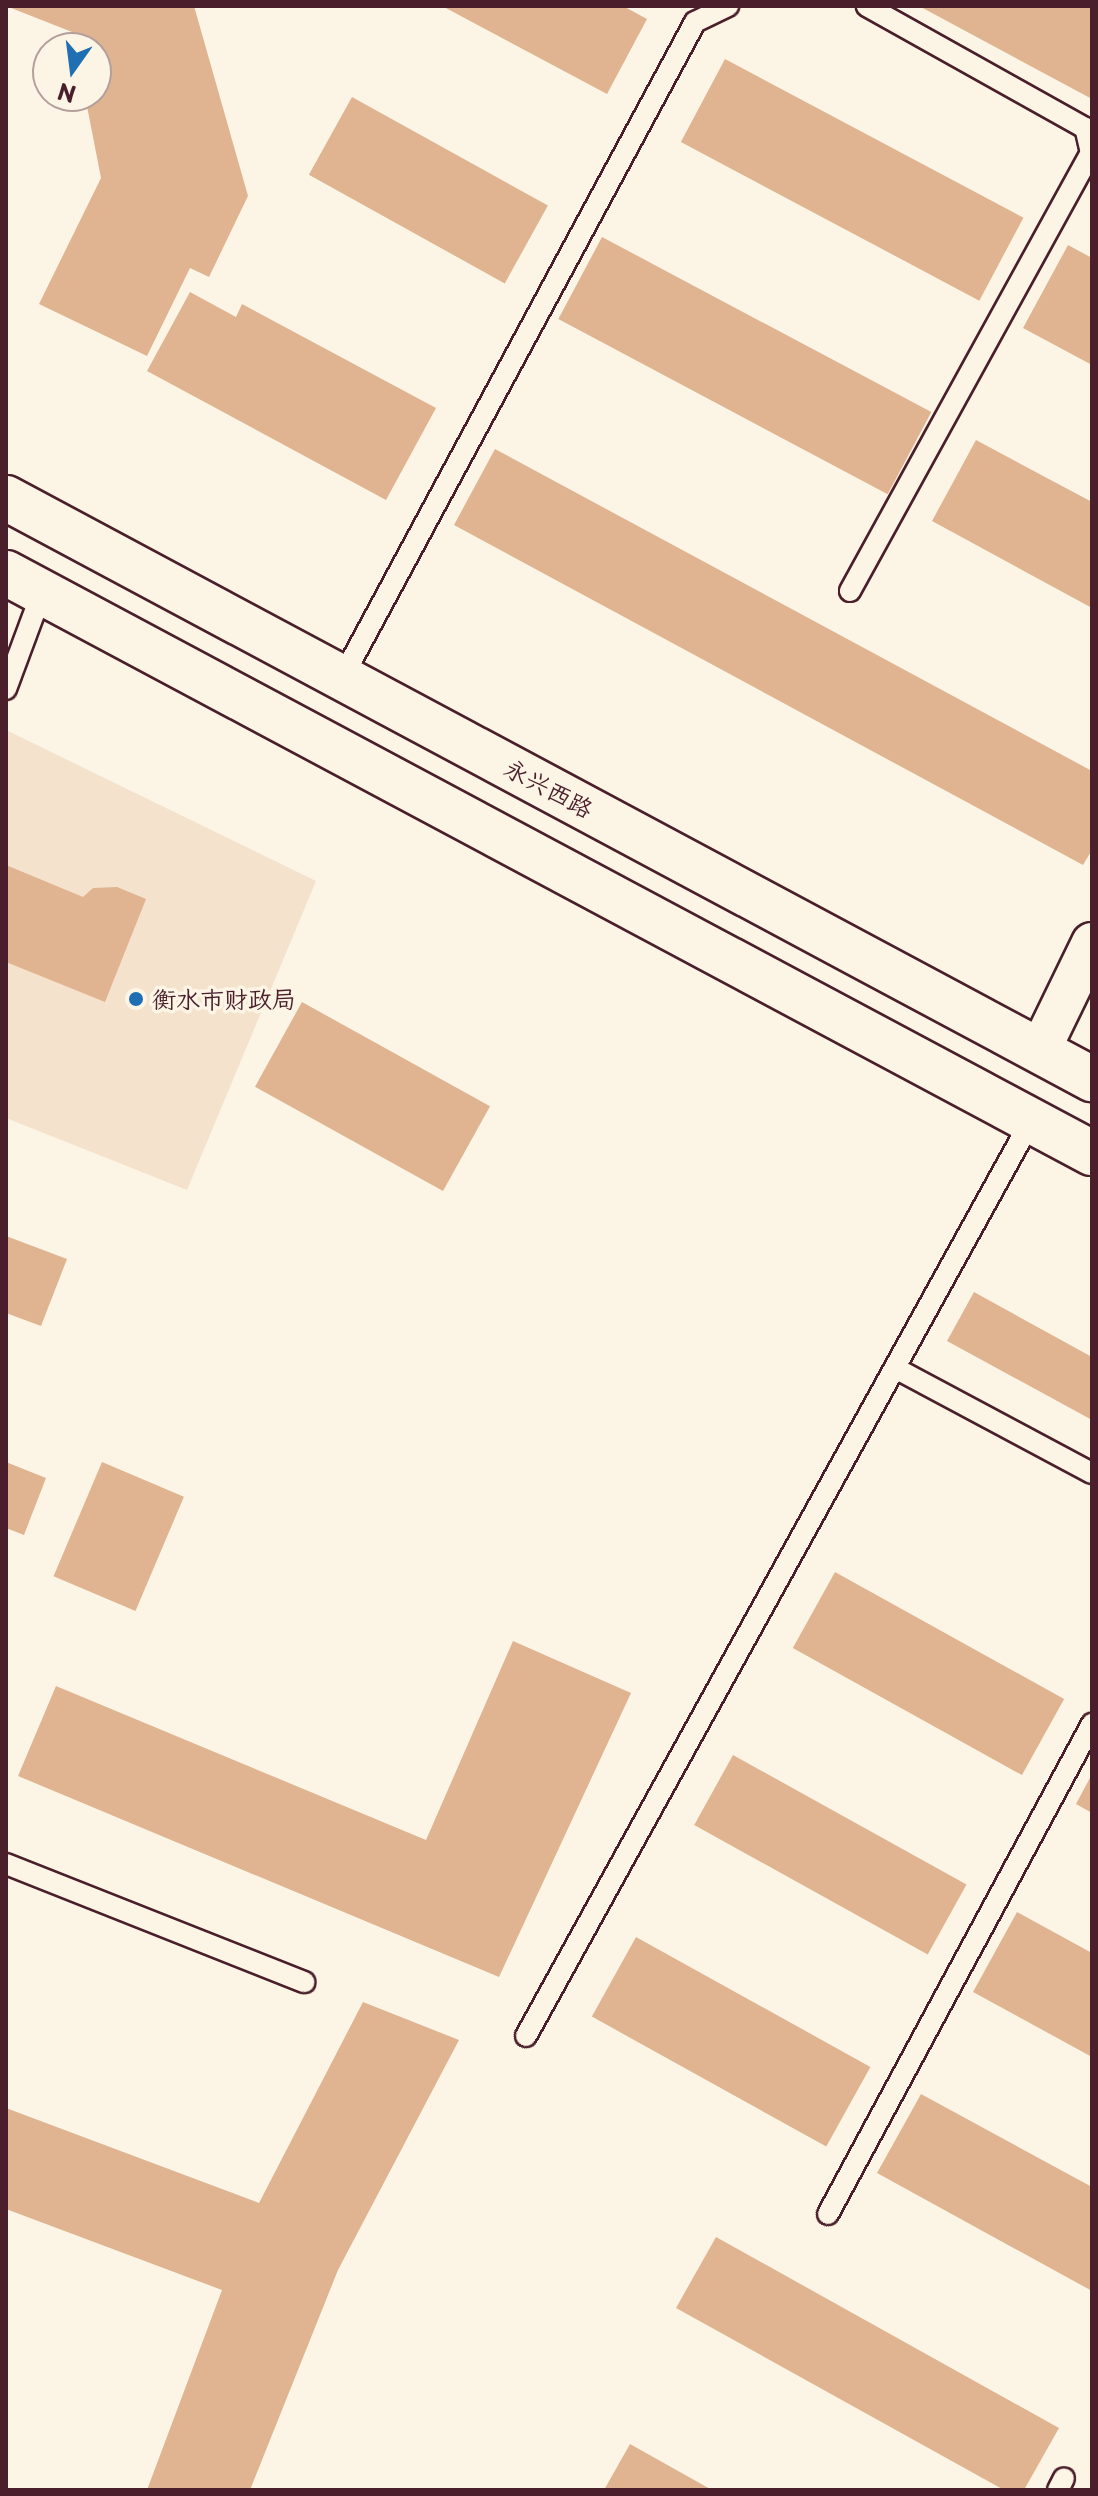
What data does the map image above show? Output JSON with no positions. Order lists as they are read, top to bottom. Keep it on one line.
{"streets":{"main road":["永兴西路"]},"places":["衡水市财政局"],"north":"bottom"}
